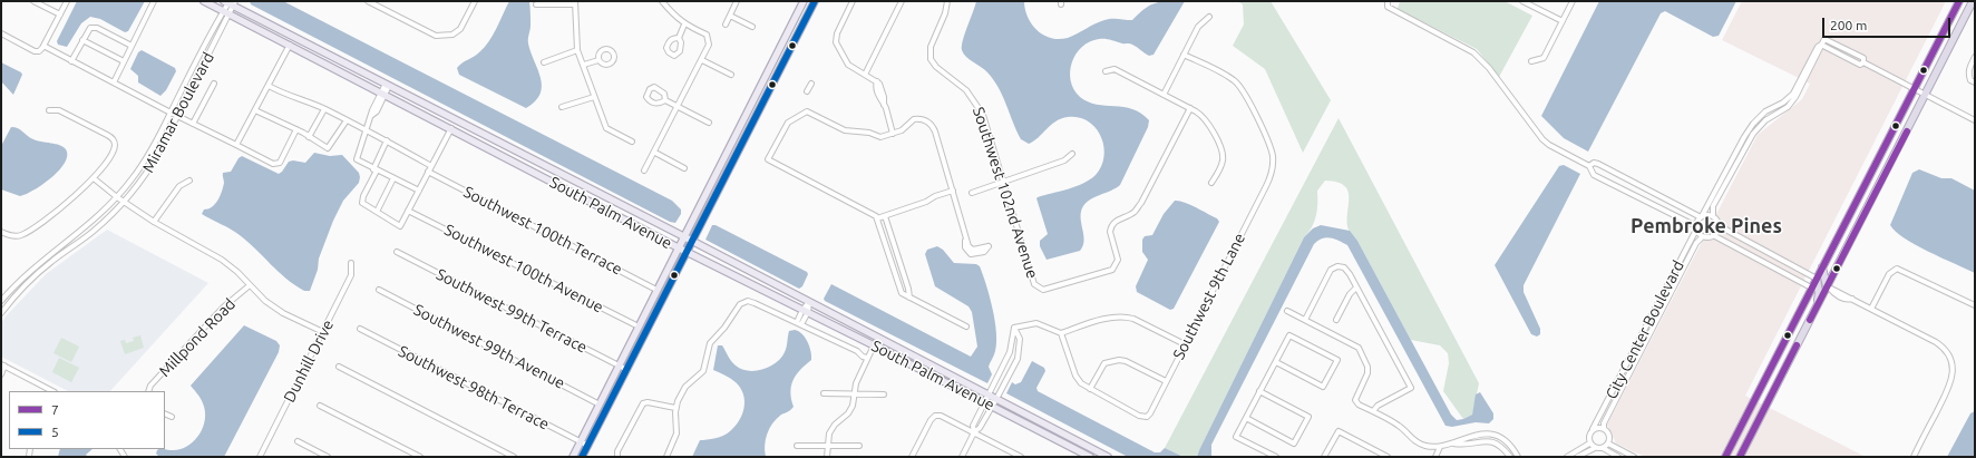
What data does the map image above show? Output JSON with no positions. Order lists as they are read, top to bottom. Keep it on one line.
{"streets":{"main road":["South Palm Avenue"],"street":["Miramar Boulevard","Southwest 102nd Avenue","Southwest 100th Terrace","Southwest 100th Avenue","Southwest 9th Lane","Southwest 99th Terrace","City Center Boulevard","Millpond Road","Southwest 99th Avenue","Dunhill Drive","Southwest 98th Terrace"]},"crossings":[["Miramar Boulevard","South Palm Avenue"]],"districts":["Pembroke Pines"],"lines":["transit line 7","transit line 5"],"legend":["7","5"],"scale_bar":"200 m"}
